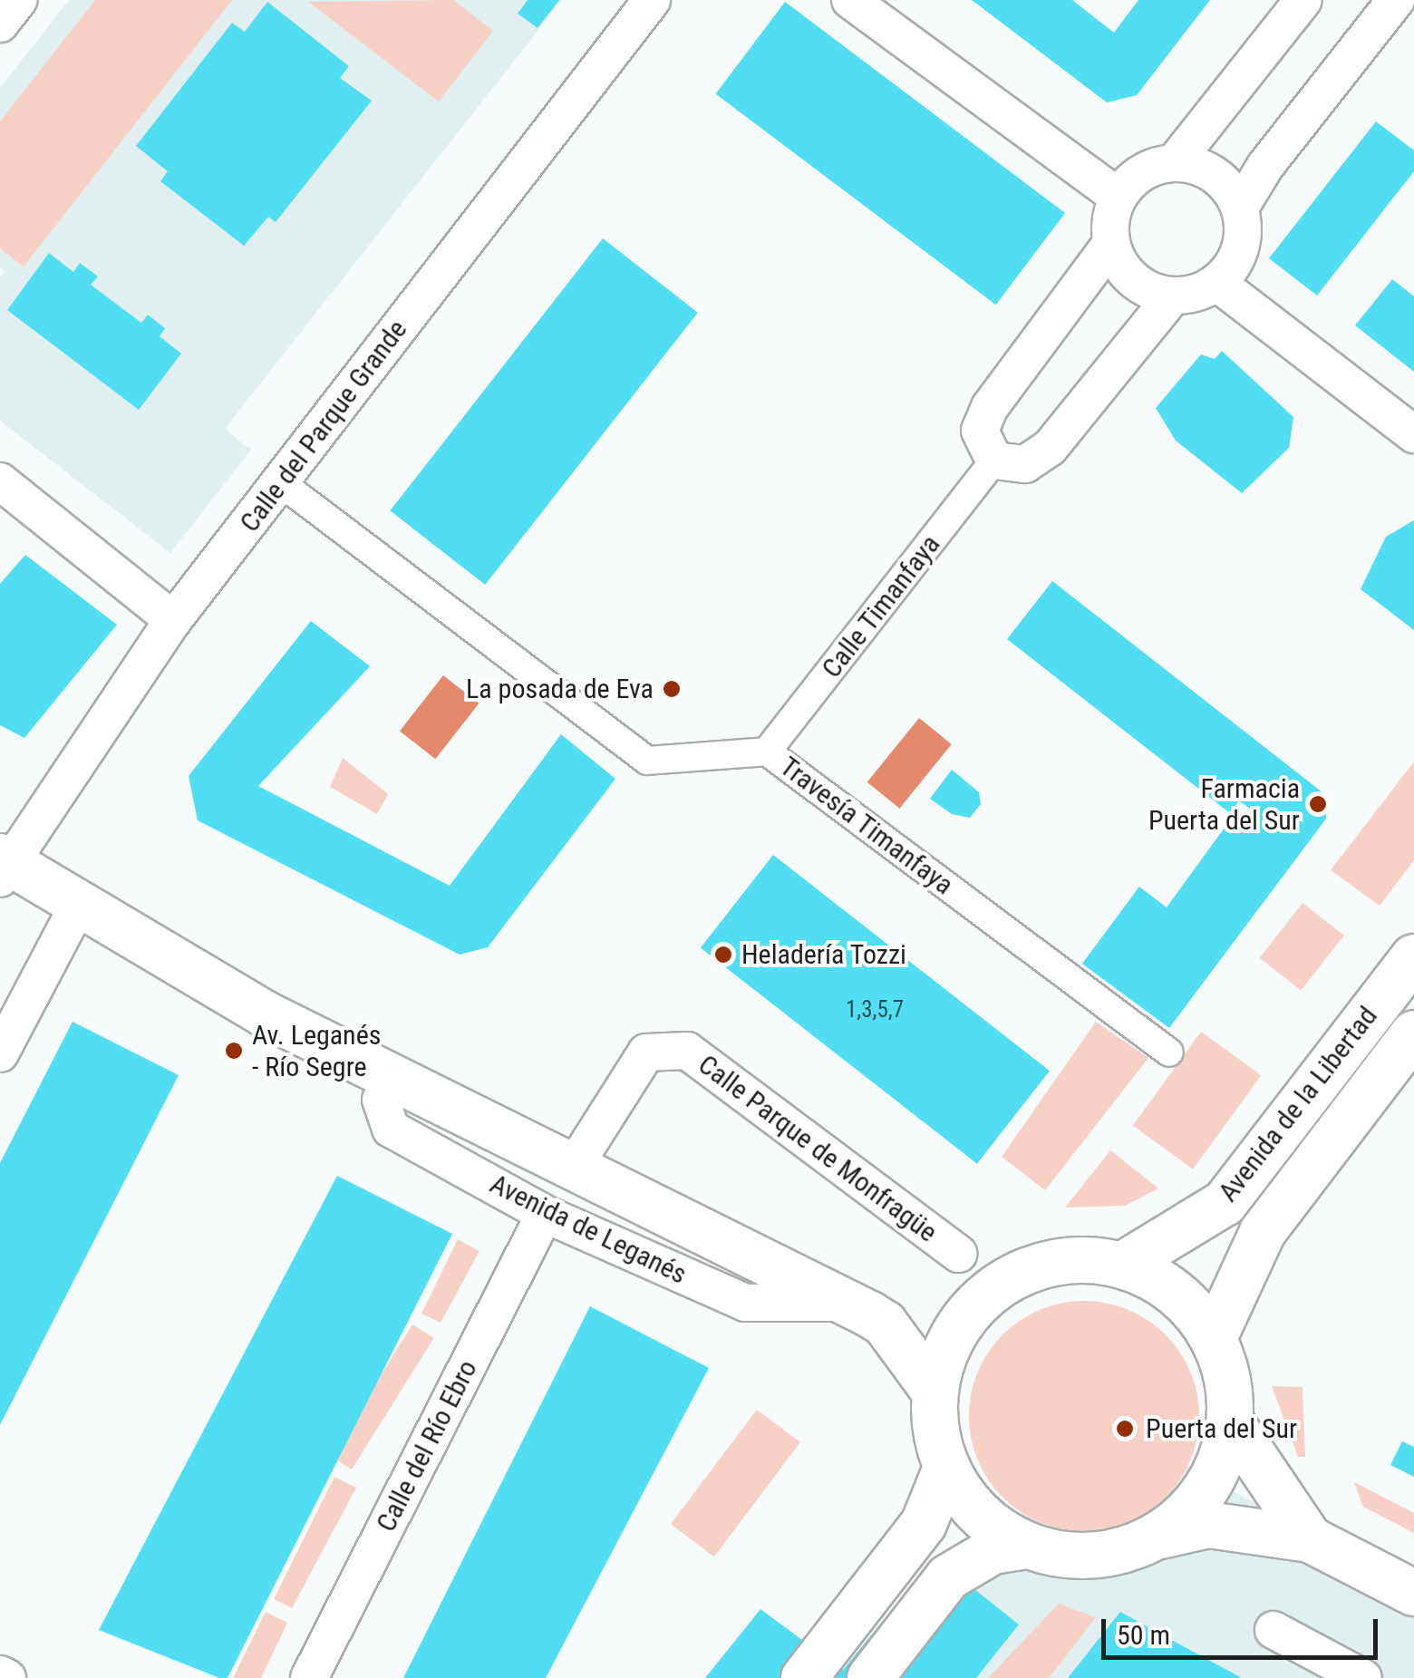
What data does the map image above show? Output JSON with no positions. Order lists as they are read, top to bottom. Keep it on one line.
{"streets":{"street":["Calle del Parque Grande","Calle Timanfaya","Travesía Timanfaya","Avenida de la Libertad","Calle Parque de Monfragüe","Avenida de Leganés","Calle del Río Ebro"]},"crossings":[["Calle del Parque Grande","Travesía Timanfaya"],["Calle del Parque Grande","Avenida de Leganés"],["Calle Timanfaya","Travesía Timanfaya"],["Avenida de la Libertad","Avenida de Leganés"],["Calle Parque de Monfragüe","Avenida de Leganés"],["Avenida de Leganés","Calle del Río Ebro"]],"places":["La posada de Eva","Farmacia Puerta del Sur","Heladería Tozzi","Av. Leganés - Río Segre","Puerta del Sur"],"house_numbers":["1,3,5,7"],"scale_bar":"50 m"}
